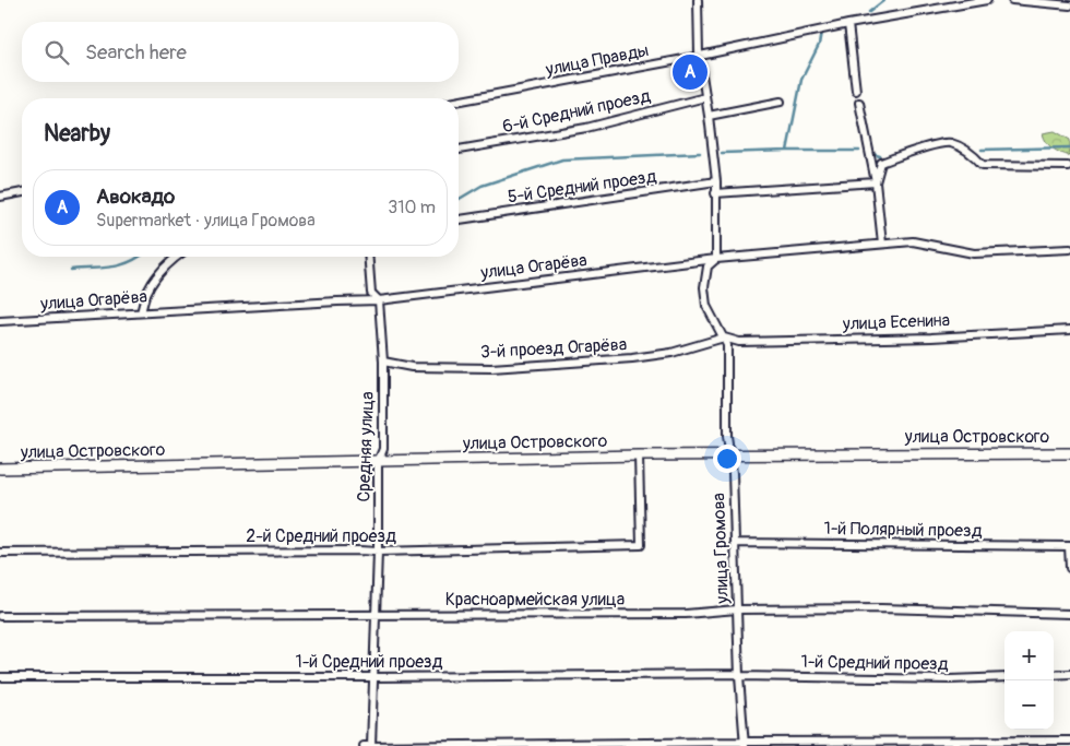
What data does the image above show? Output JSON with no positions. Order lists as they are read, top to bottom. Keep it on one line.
{"streets":{"street":["улица Правды","6-й Средний проезд","5-й Средний проезд","улица Огарёва","улица Есенина","3-й проезд Огарёва","улица Островского","Средняя улица","1-й Полярный проезд","2-й Средний проезд","улица Громова","Красноармейская улица","1-й Средний проезд"]},"crossings":[["улица Правды","улица Громова"],["6-й Средний проезд","улица Громова"],["5-й Средний проезд","улица Громова"],["улица Огарёва","Средняя улица"],["улица Огарёва","улица Громова"],["улица Есенина","3-й проезд Огарёва"],["улица Есенина","улица Громова"],["3-й проезд Огарёва","Средняя улица"],["3-й проезд Огарёва","улица Громова"],["улица Островского","Средняя улица"],["улица Островского","2-й Средний проезд"],["улица Островского","улица Громова"],["Средняя улица","2-й Средний проезд"],["Средняя улица","Красноармейская улица"],["Средняя улица","1-й Средний проезд"],["1-й Полярный проезд","улица Громова"],["улица Громова","Красноармейская улица"],["улица Громова","1-й Средний проезд"]],"page":{"search":"Search here","pins":"A","heading":"Nearby","list":[{"mark":"A","name":"Авокадо","note":"Supermarket · улица Громова","value":"310 m"}],"map_buttons":["+","−"]}}
